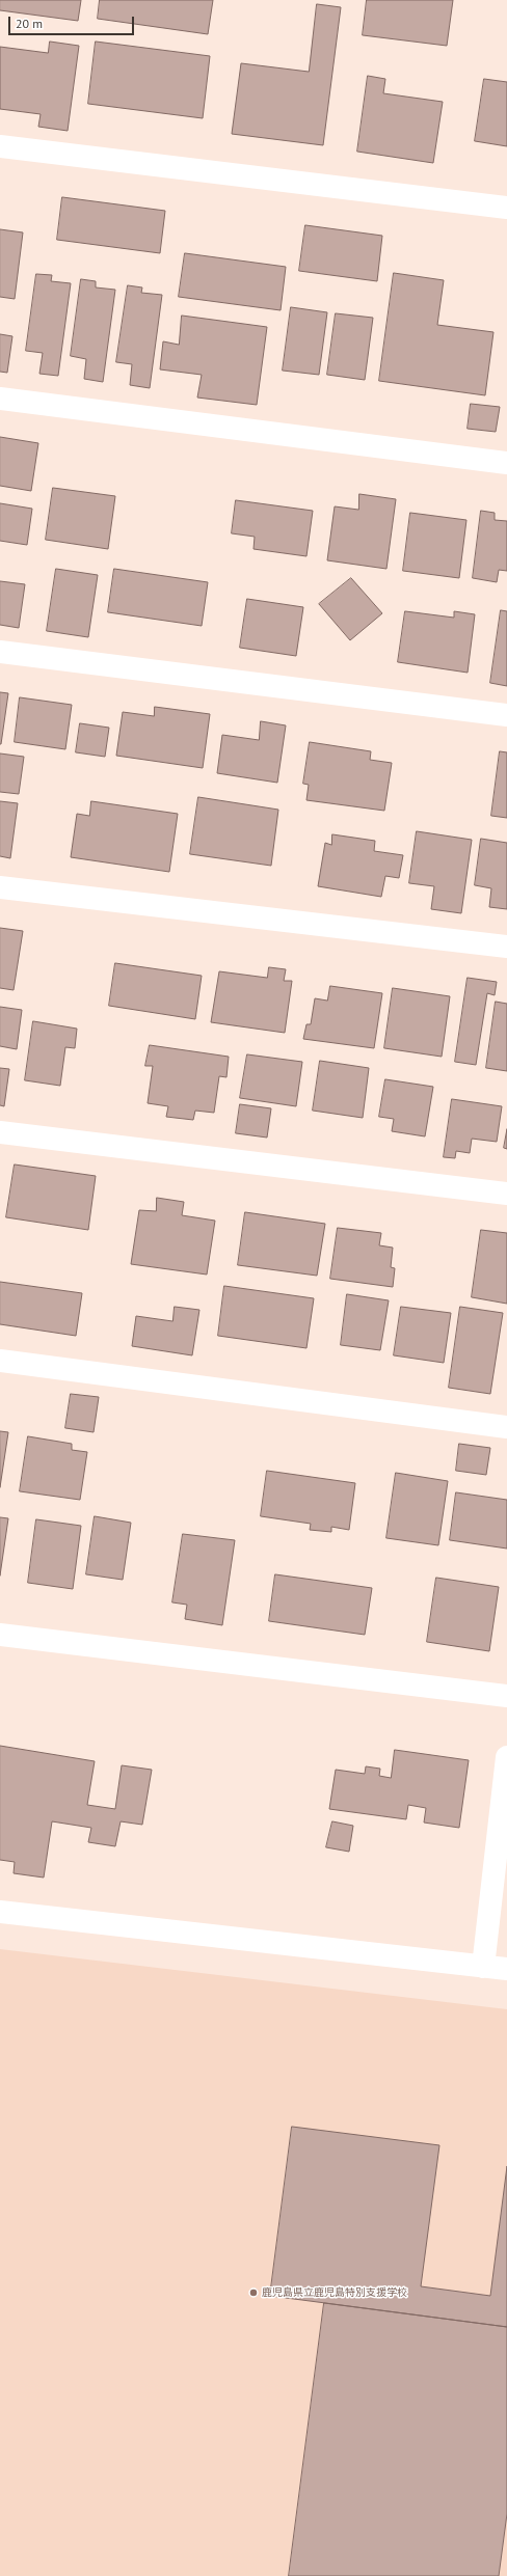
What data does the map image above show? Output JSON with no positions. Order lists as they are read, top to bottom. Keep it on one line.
{"places":["鹿児島県立鹿児島特別支援学校"],"scale_bar":"20 m"}
